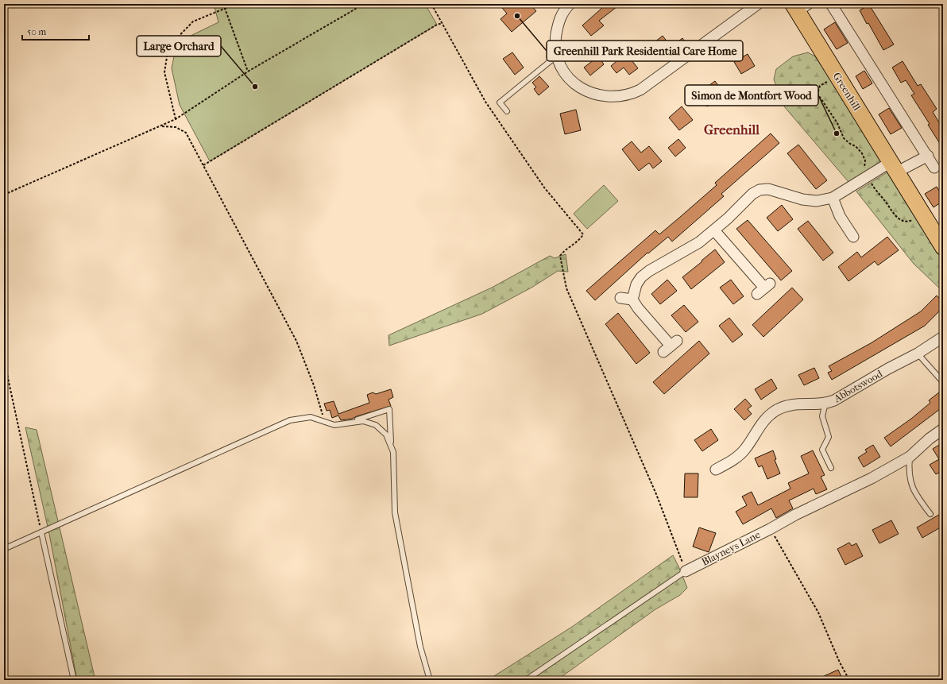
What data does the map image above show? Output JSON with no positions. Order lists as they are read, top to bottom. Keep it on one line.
{"streets":{"main road":["Greenhill"],"street":["Abbotswood","Blayneys Lane"]},"districts":["Greenhill"],"places":["Greenhill Park Residential Care Home","Large Orchard","Simon de Montfort Wood"],"scale_bar":"50 m"}
